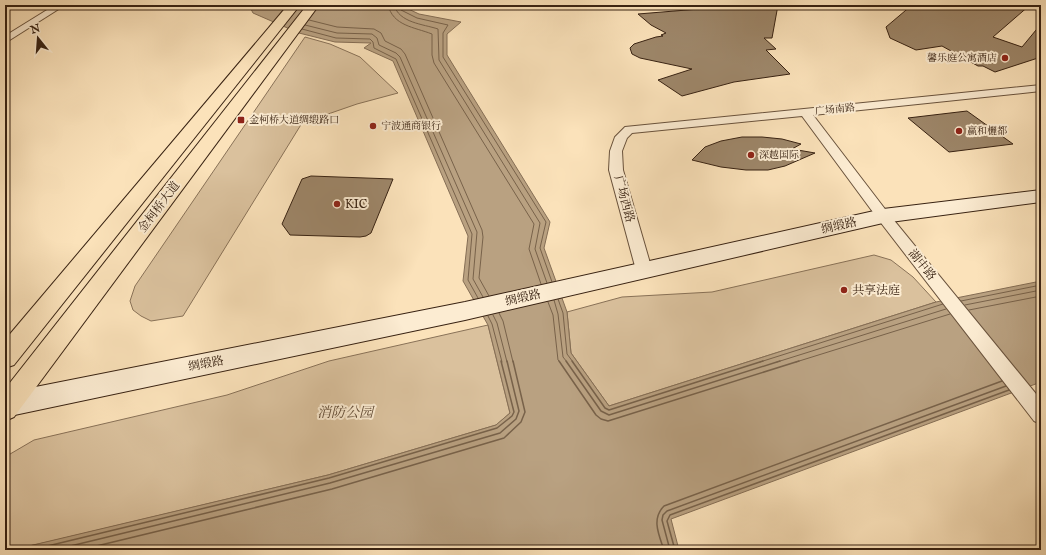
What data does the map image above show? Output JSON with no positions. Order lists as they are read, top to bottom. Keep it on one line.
{"streets":{"main road":["金柯桥大道"],"street":["广场南路","广场西路","绸缎路","湖中路"]},"crossings":[["广场南路","广场西路"],["广场南路","湖中路"],["广场西路","绸缎路"],["金柯桥大道","绸缎路"],["绸缎路","湖中路"]],"parks":["消防公园"],"places":{"other":["馨乐庭公寓酒店","宁波通商银行","赢和欐都","深越国际","KIC","共享法庭"],"transit":["金柯桥大道绸缎路口"]},"north":"top"}
